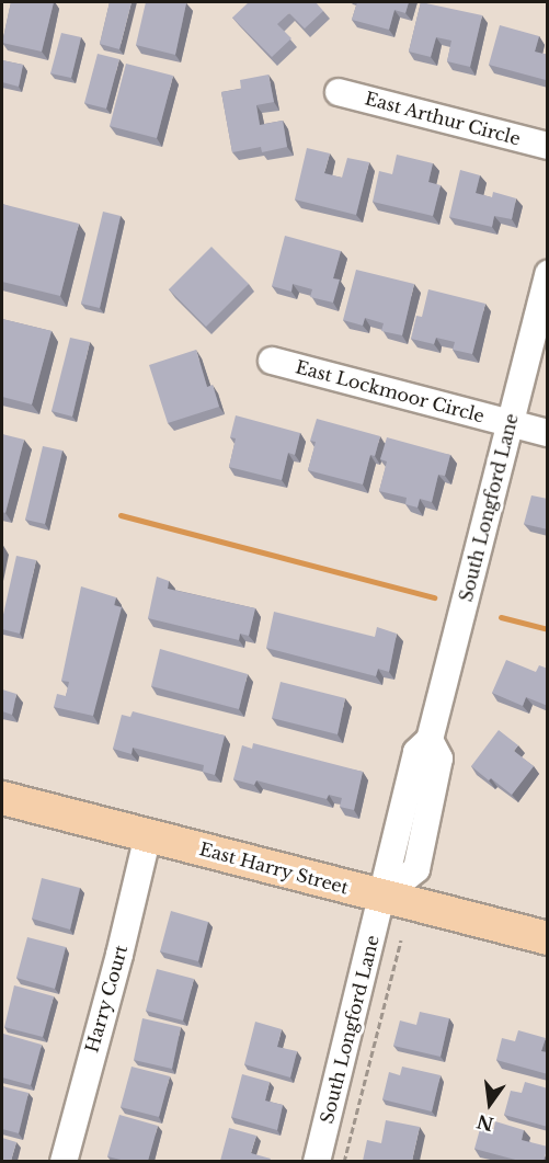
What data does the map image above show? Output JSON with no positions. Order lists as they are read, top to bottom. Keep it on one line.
{"streets":{"main road":["East Harry Street"],"street":["East Arthur Circle","East Lockmoor Circle","South Longford Lane","Harry Court"]},"crossings":[["East Lockmoor Circle","South Longford Lane"],["South Longford Lane","East Harry Street"],["East Harry Street","Harry Court"]],"north":"bottom"}
